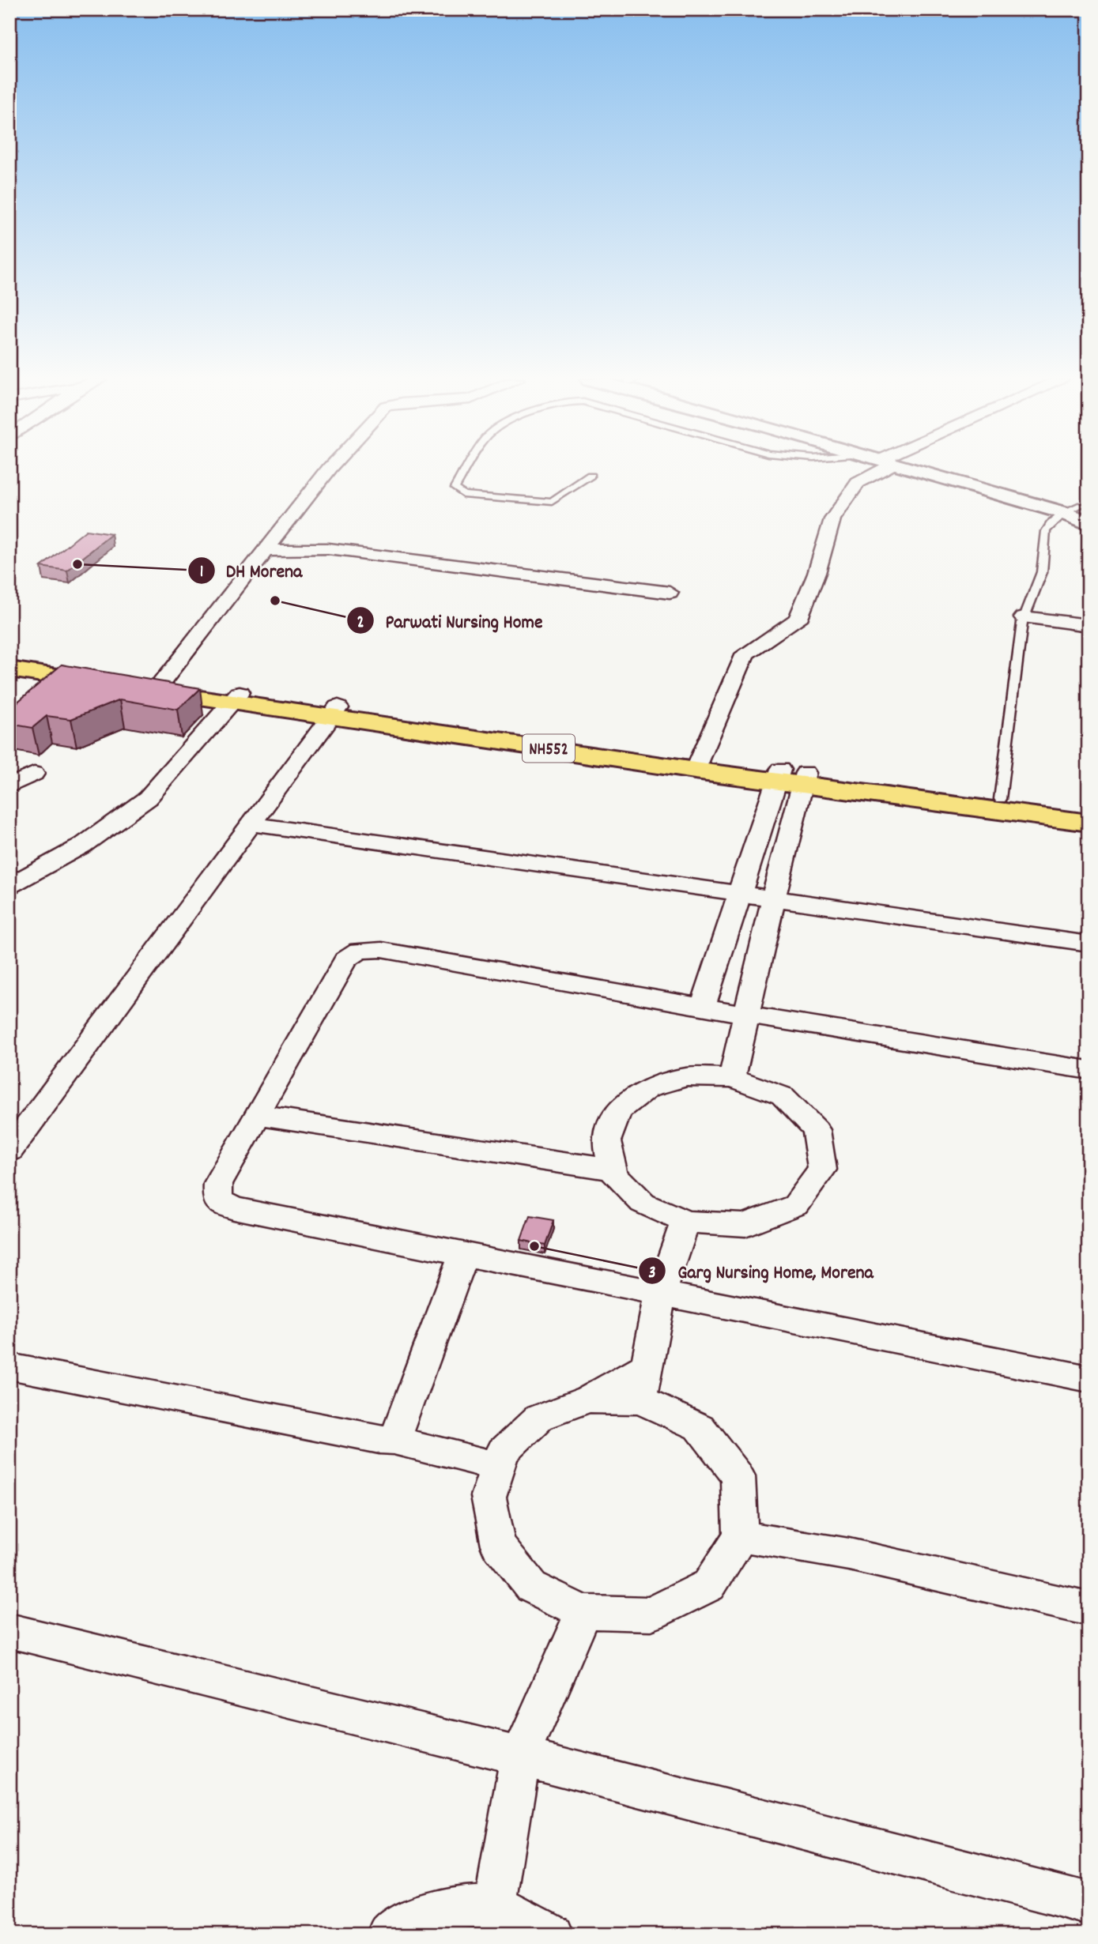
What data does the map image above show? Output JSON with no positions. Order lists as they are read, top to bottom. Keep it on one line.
{"streets":{"highway":["NH552"]},"places":["DH Morena","Parwati Nursing Home","Garg Nursing Home, Morena"]}
